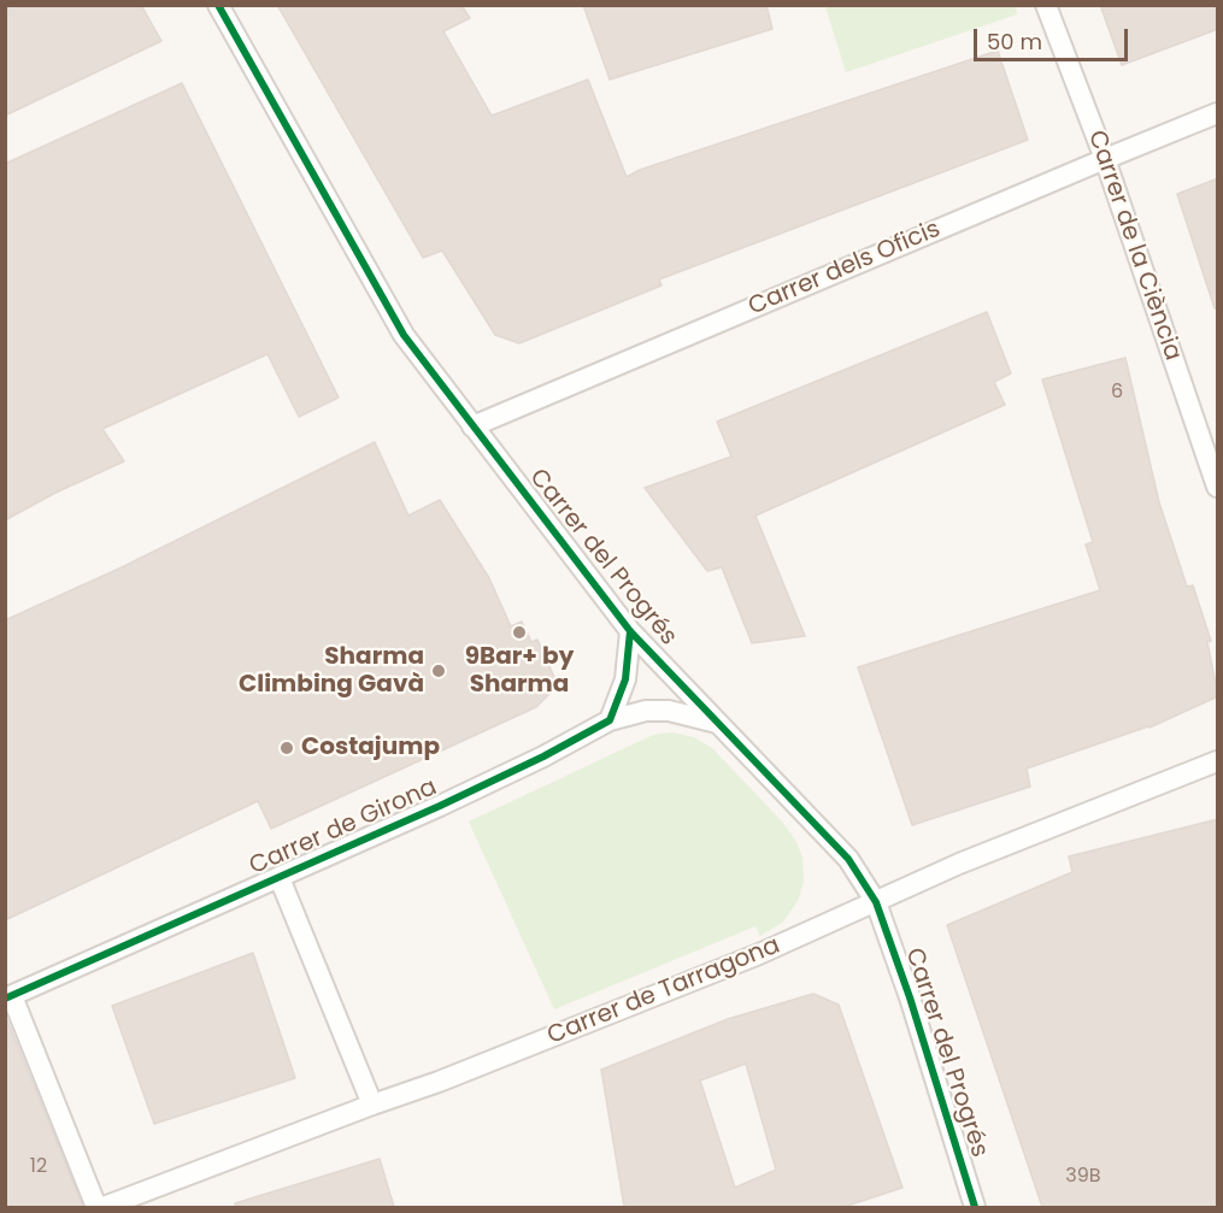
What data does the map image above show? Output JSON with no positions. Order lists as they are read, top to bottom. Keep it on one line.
{"streets":{"street":["Carrer de la Ciència","Carrer dels Oficis","Carrer del Progrés","Carrer de Girona","Carrer de Tarragona"]},"crossings":[["Carrer de la Ciència","Carrer dels Oficis"],["Carrer dels Oficis","Carrer del Progrés"],["Carrer del Progrés","Carrer de Girona"],["Carrer del Progrés","Carrer de Tarragona"]],"places":["9Bar+ by Sharma","Sharma Climbing Gavà","Costajump"],"house_numbers":["6","12","39B"],"scale_bar":"50 m"}
